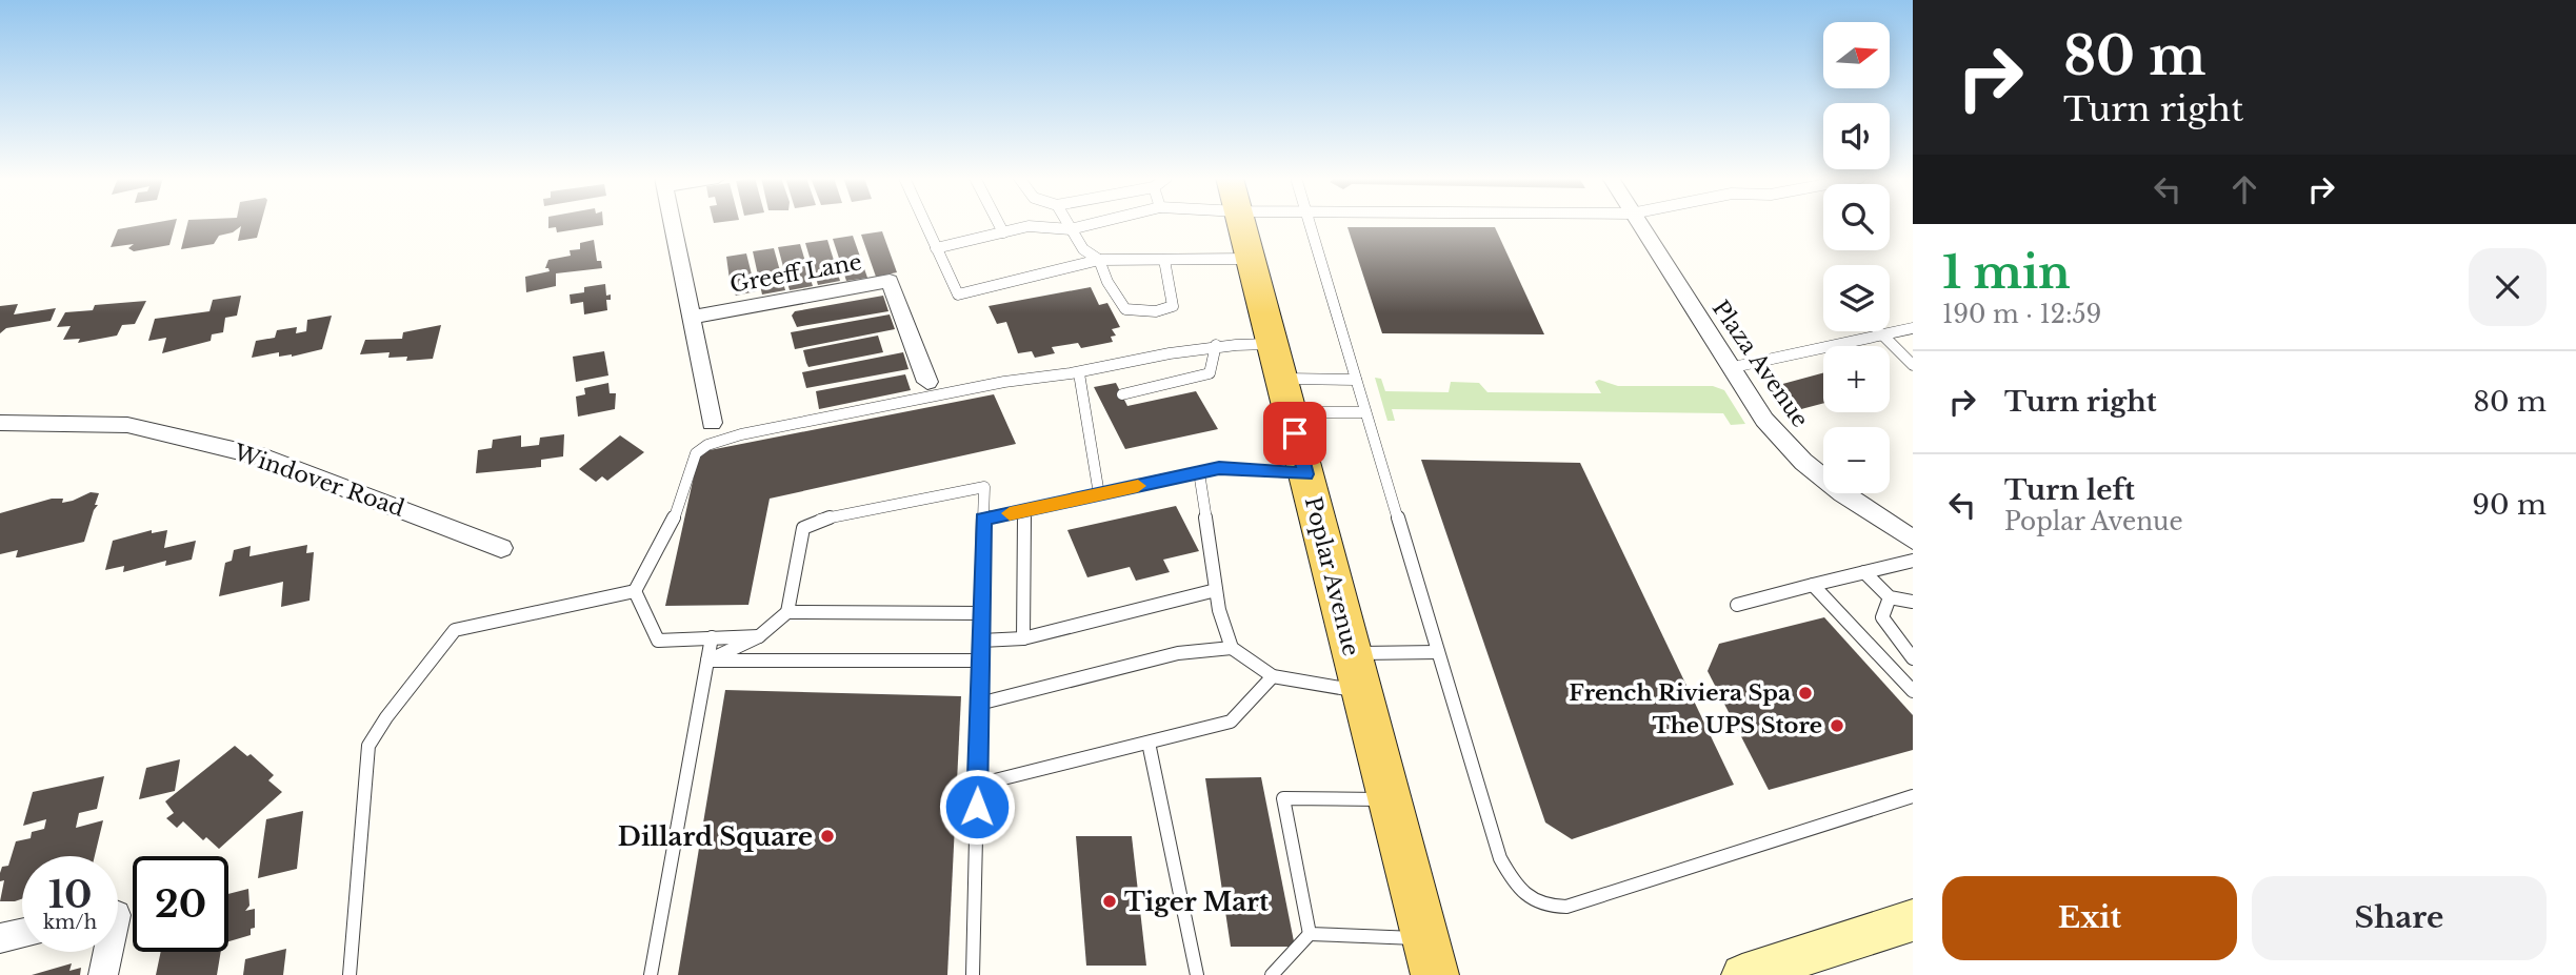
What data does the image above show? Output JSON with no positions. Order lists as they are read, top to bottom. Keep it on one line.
{"streets":{"main road":["Poplar Avenue"],"street":["Greeff Lane","Plaza Avenue","Windover Road"]},"places":["French Riviera Spa","The UPS Store","Dillard Square","Tiger Mart"],"north":"right","page":{"turn":["80 m","Turn right"],"map_buttons":["+","−"],"heading":["1 min","190 m · 12:59"],"list":[{"name":"Turn right","value":"80 m"},{"name":"Turn left","note":"Poplar Avenue","value":"90 m"}],"speed":"10 km/h","limit":"20","buttons":["Exit","Share"]}}
